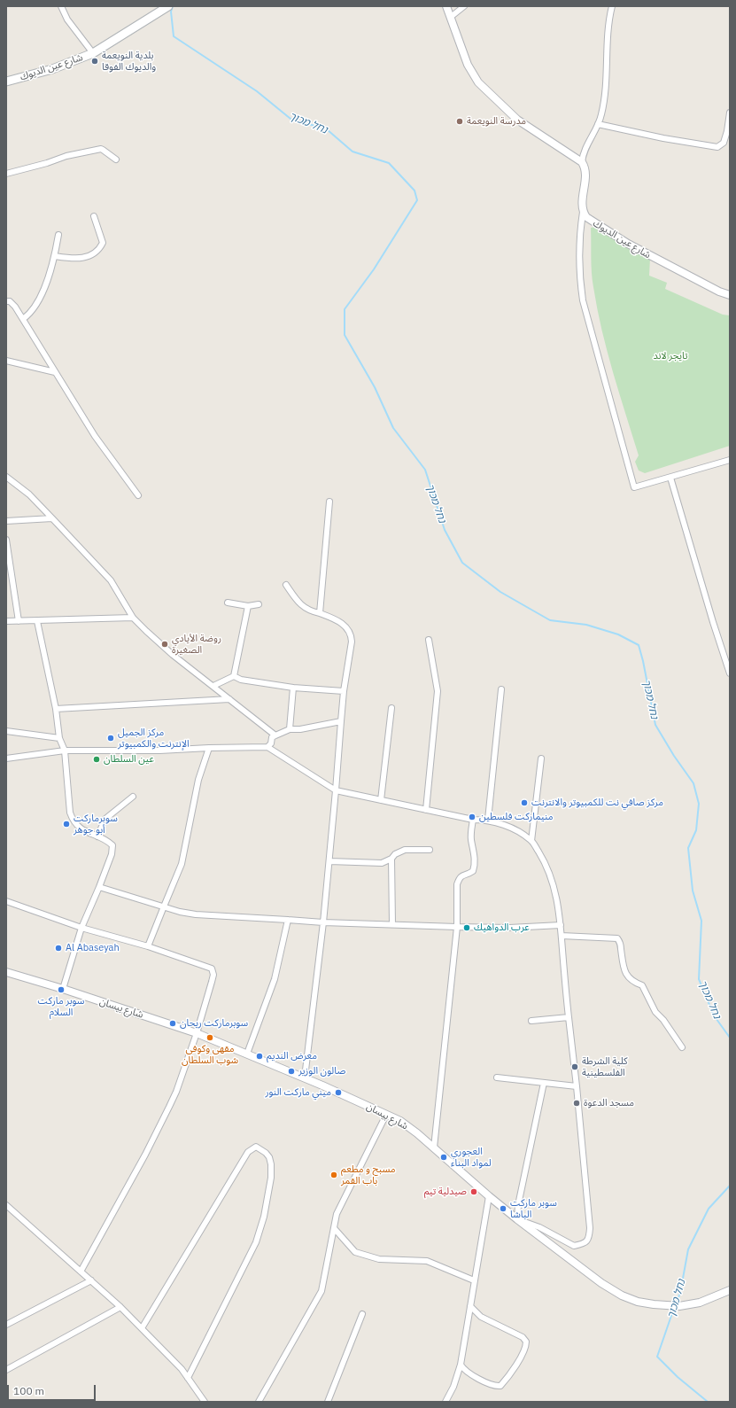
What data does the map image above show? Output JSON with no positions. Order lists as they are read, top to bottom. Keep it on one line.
{"streets":{"main road":["شارع عين الديوك"],"street":["شارع بيسان"]},"water":["נחל מכוך"],"parks":["تايجر لاند"],"places":["بلدية النويعمة والديوك الفوقا","مدرسة النويعمة","روضة الأيادي الصغيرة","مركز الجميل الإنترنت والكمبيوتر","عين السلطان","مركز صافي نت للكمبيوتر والانترنت","منيماركت فلسطين","سوبرماركت أبو جوهر","عرب الدواهيك","Al Abaseyah","سوبر ماركت السلام","سوبرماركت ريحان","مقهى وكوفي شوب السلطان","معرض النديم","كلية الشرطة الفلسطينية","صالون الوزير","ميني ماركت النور","مسجد الدعوة","العجوري لمواد البناء","مسبح و مطعم باب القمر","صيدلية تيم","سوبر ماركت الباشا"],"scale_bar":"100 m"}
